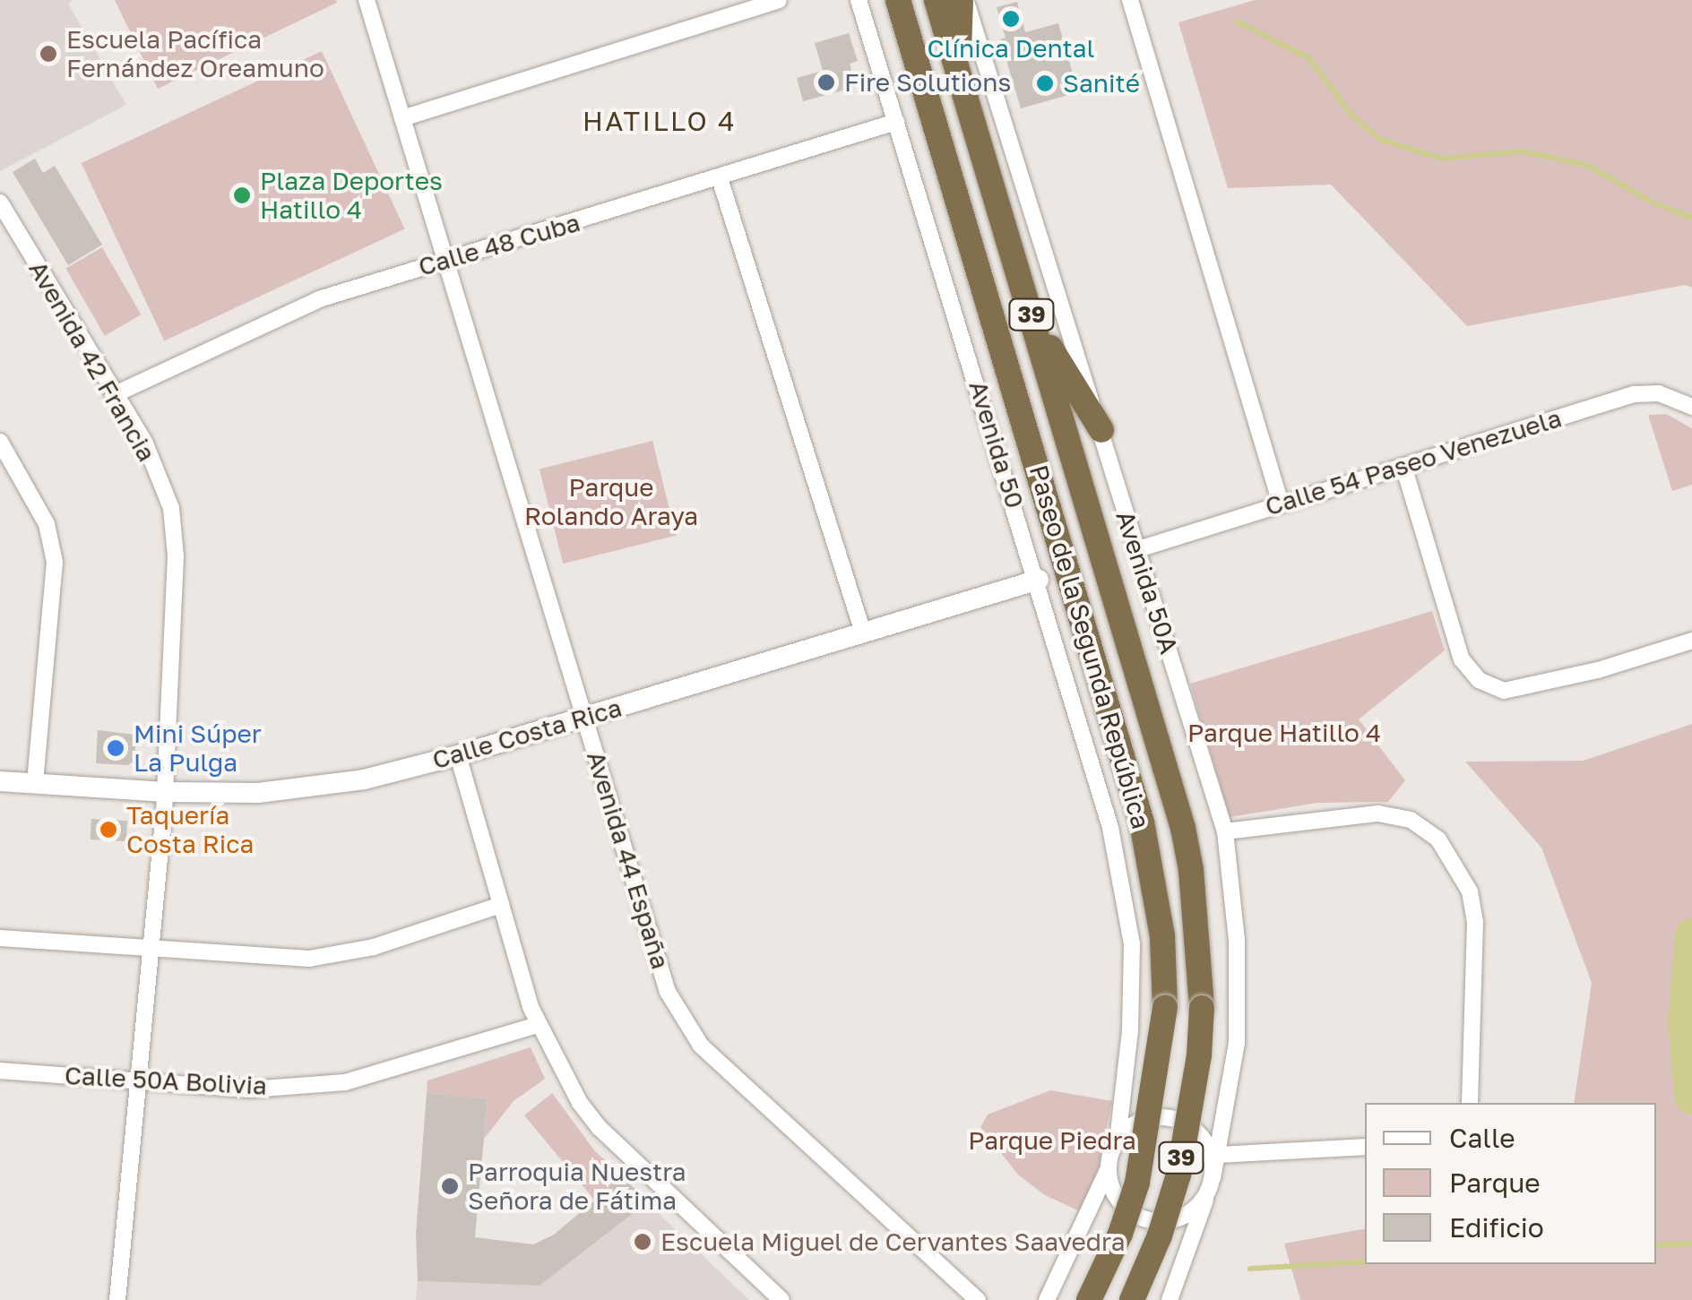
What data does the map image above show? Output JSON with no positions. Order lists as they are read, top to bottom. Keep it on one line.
{"streets":{"highway":["39","Paseo de la Segunda República"],"main road":["Calle Costa Rica"],"street":["Calle 48 Cuba","Avenida 42 Francia","Avenida 50","Calle 54 Paseo Venezuela","Avenida 50A","Avenida 44 España","Calle 50A Bolivia"]},"crossings":[["Calle 48 Cuba","Avenida 42 Francia"],["Calle 48 Cuba","Avenida 50"],["Calle 48 Cuba","Avenida 44 España"],["Avenida 42 Francia","Calle Costa Rica"],["Avenida 42 Francia","Calle 50A Bolivia"],["Avenida 50","Avenida 50A"],["Avenida 50","Calle Costa Rica"],["Calle 54 Paseo Venezuela","Avenida 50A"],["Calle Costa Rica","Avenida 44 España"]],"districts":["HATILLO 4"],"parks":["Parque Rolando Araya","Parque Hatillo 4","Parque Piedra"],"places":["Clínica Dental","Escuela Pacífica Fernández Oreamuno","Fire Solutions","Sanité","Plaza Deportes Hatillo 4","Mini Súper La Pulga","Taquería Costa Rica","Parroquia Nuestra Señora de Fátima","Escuela Miguel de Cervantes Saavedra"],"legend":["Calle","Parque","Edificio"]}
